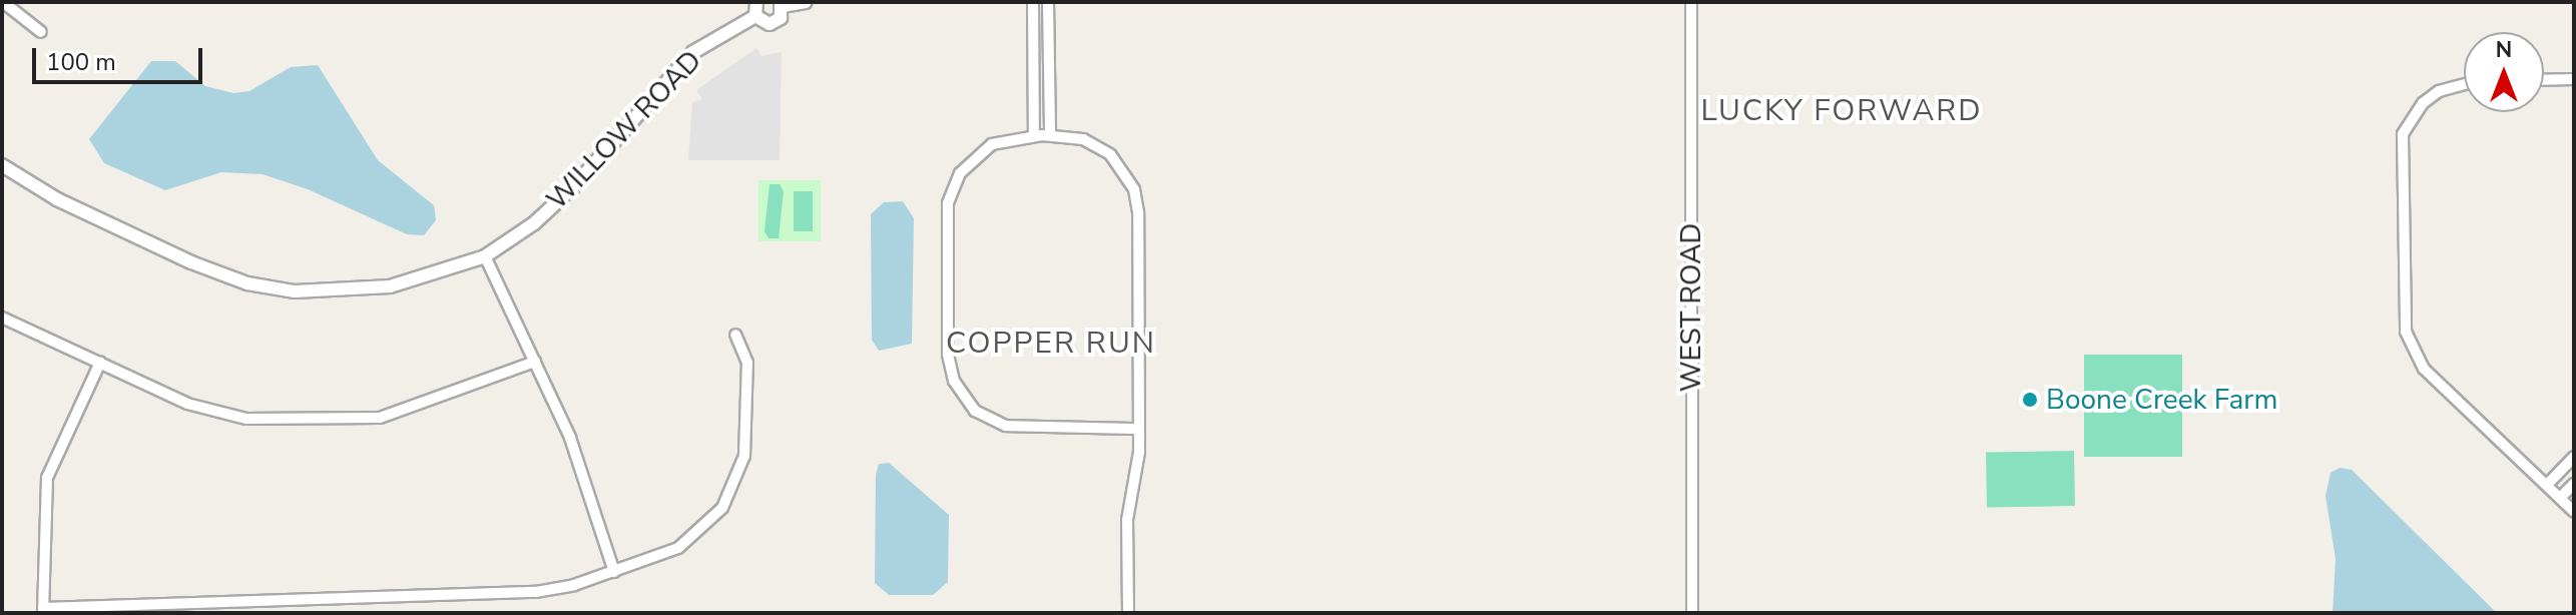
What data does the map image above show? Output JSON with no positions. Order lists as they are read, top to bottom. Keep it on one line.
{"streets":{"street":["WILLOW ROAD","WEST ROAD"]},"districts":["LUCKY FORWARD","COPPER RUN"],"places":["Boone Creek Farm"],"scale_bar":"100 m","north":"top"}
